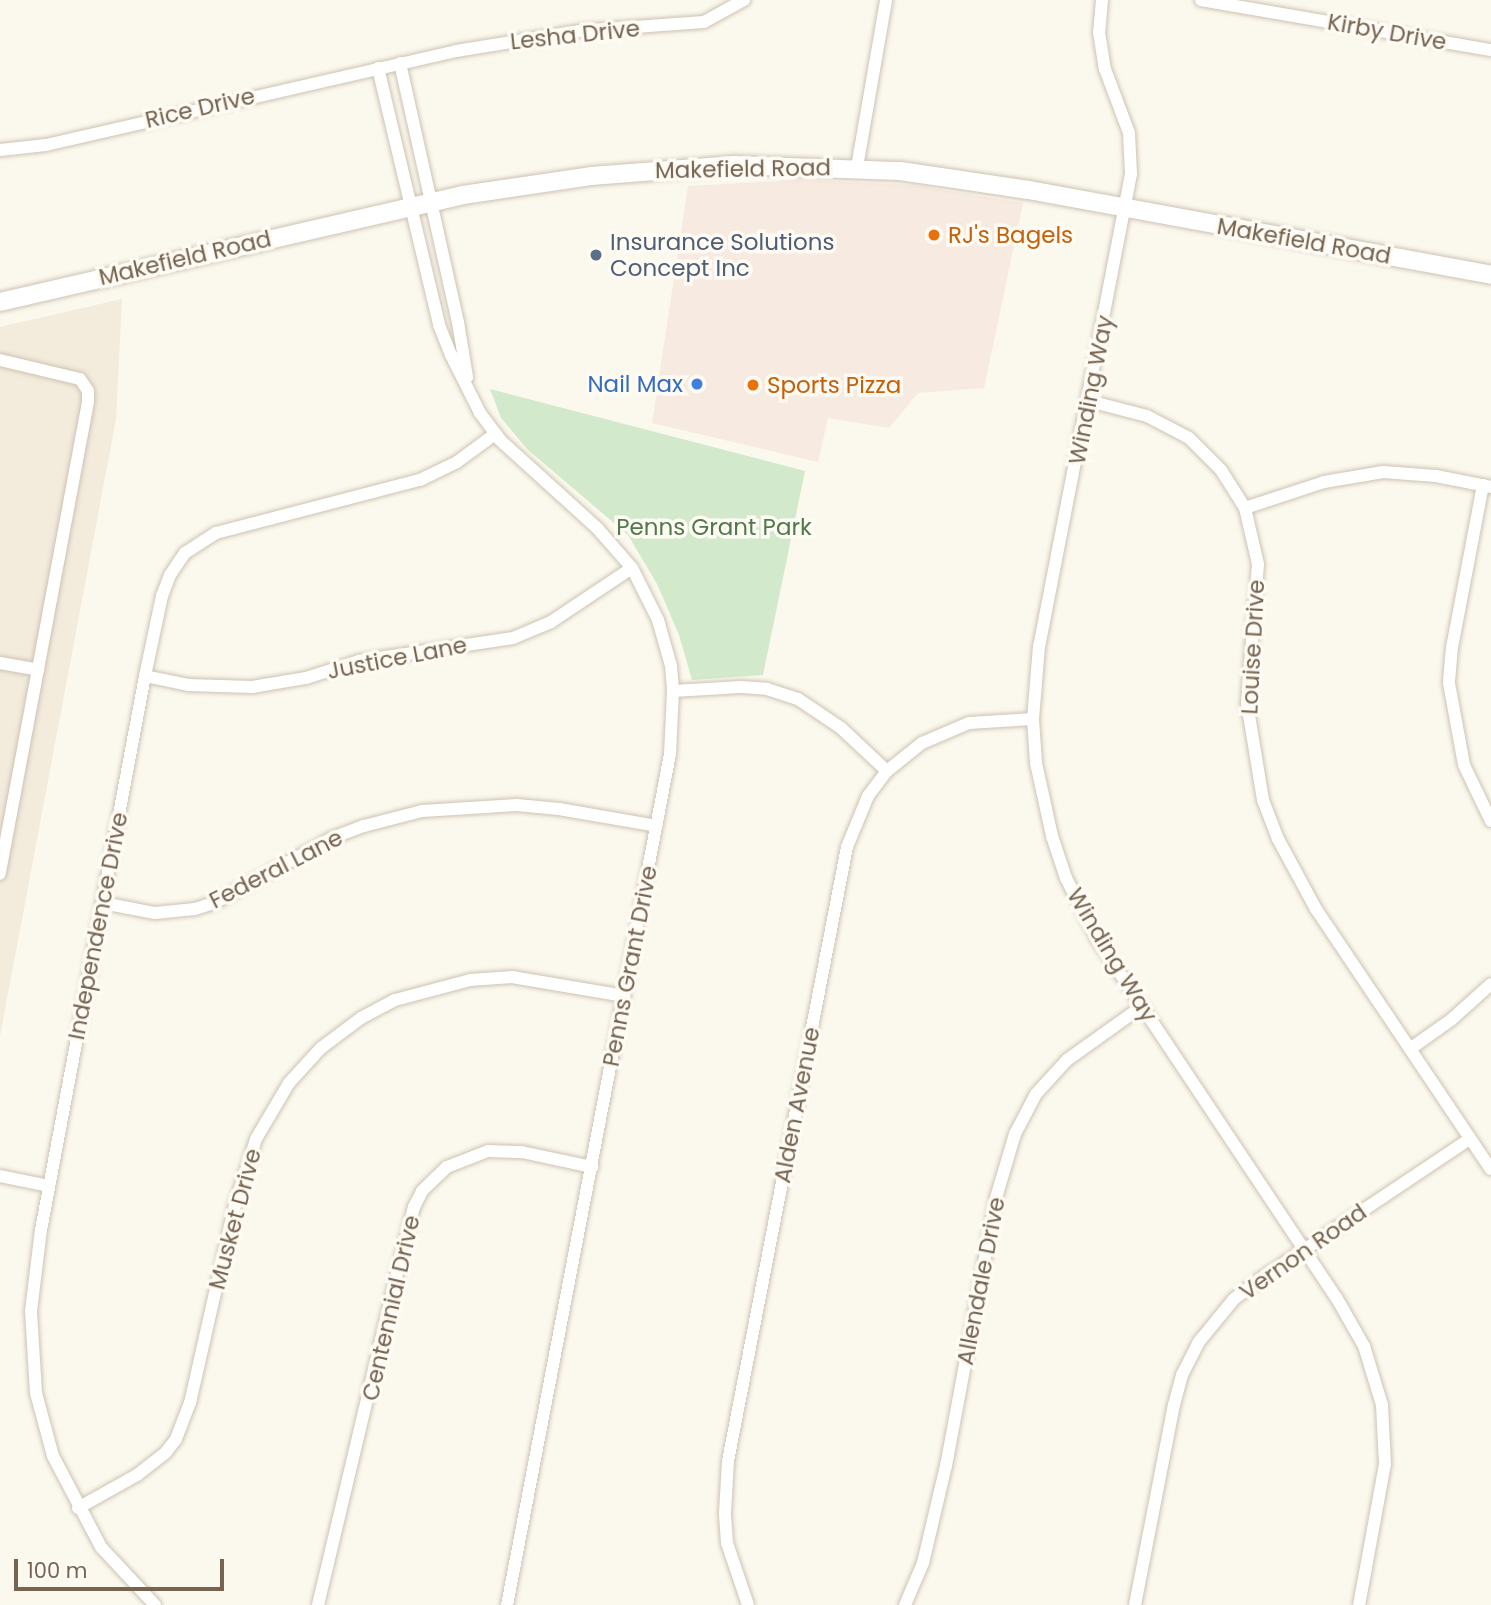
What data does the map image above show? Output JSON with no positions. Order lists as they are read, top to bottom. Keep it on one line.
{"streets":{"street":["Kirby Drive","Lesha Drive","Rice Drive","Makefield Road","Winding Way","Louise Drive","Justice Lane","Federal Lane","Independence Drive","Penns Grant Drive","Alden Avenue","Musket Drive","Vernon Road","Allendale Drive","Centennial Drive"]},"crossings":[["Lesha Drive","Rice Drive"],["Lesha Drive","Penns Grant Drive"],["Rice Drive","Penns Grant Drive"],["Makefield Road","Winding Way"],["Makefield Road","Penns Grant Drive"],["Winding Way","Louise Drive"],["Winding Way","Alden Avenue"],["Winding Way","Vernon Road"],["Winding Way","Allendale Drive"],["Louise Drive","Vernon Road"],["Justice Lane","Independence Drive"],["Justice Lane","Penns Grant Drive"],["Federal Lane","Independence Drive"],["Federal Lane","Penns Grant Drive"],["Independence Drive","Penns Grant Drive"],["Independence Drive","Musket Drive"],["Penns Grant Drive","Musket Drive"],["Penns Grant Drive","Centennial Drive"]],"parks":["Penns Grant Park"],"places":["RJ's Bagels","Insurance Solutions Concept Inc","Nail Max","Sports Pizza"],"scale_bar":"100 m"}
